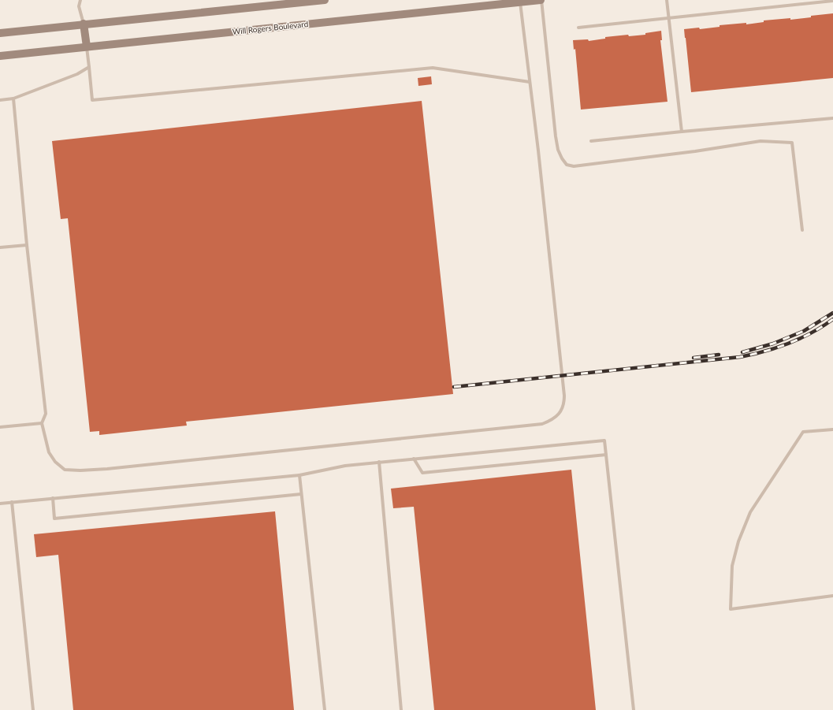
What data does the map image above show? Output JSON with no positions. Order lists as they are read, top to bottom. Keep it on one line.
{"streets":{"main road":["Will Rogers Boulevard"]}}
